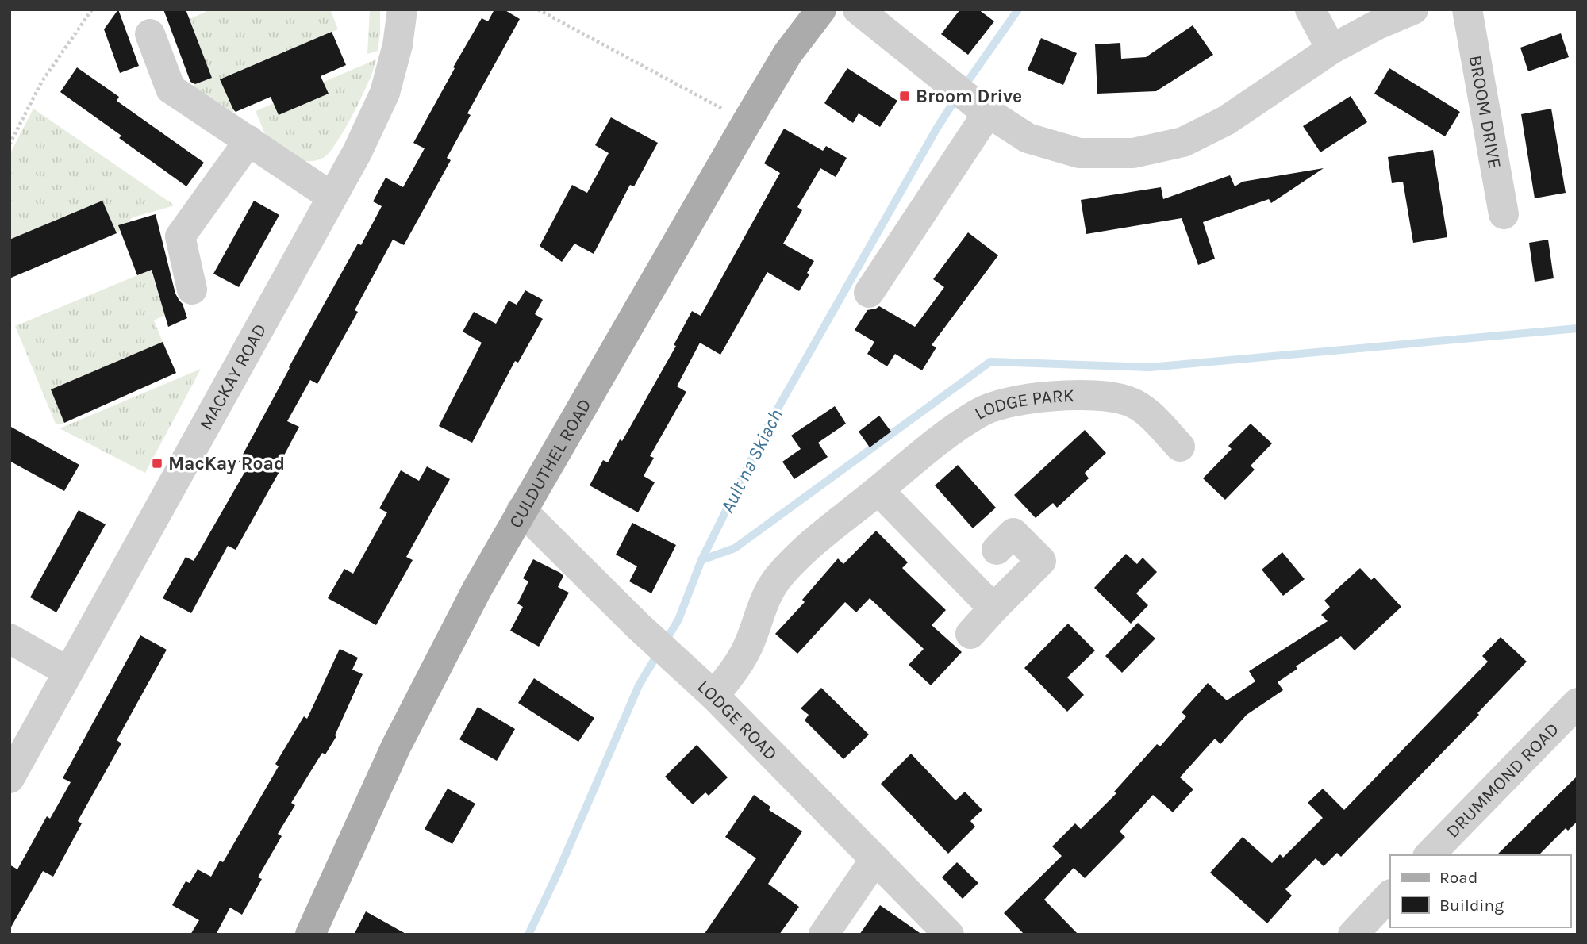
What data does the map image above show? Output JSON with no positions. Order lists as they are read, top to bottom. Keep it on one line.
{"streets":{"main road":["CULDUTHEL ROAD"],"street":["BROOM DRIVE","MACKAY ROAD","LODGE PARK","LODGE ROAD","DRUMMOND ROAD"]},"crossings":[["LODGE PARK","LODGE ROAD"],["CULDUTHEL ROAD","LODGE ROAD"]],"water":["Ault na Skiach"],"places":{"transit":["Broom Drive","MacKay Road"]},"legend":["Road","Building"]}
